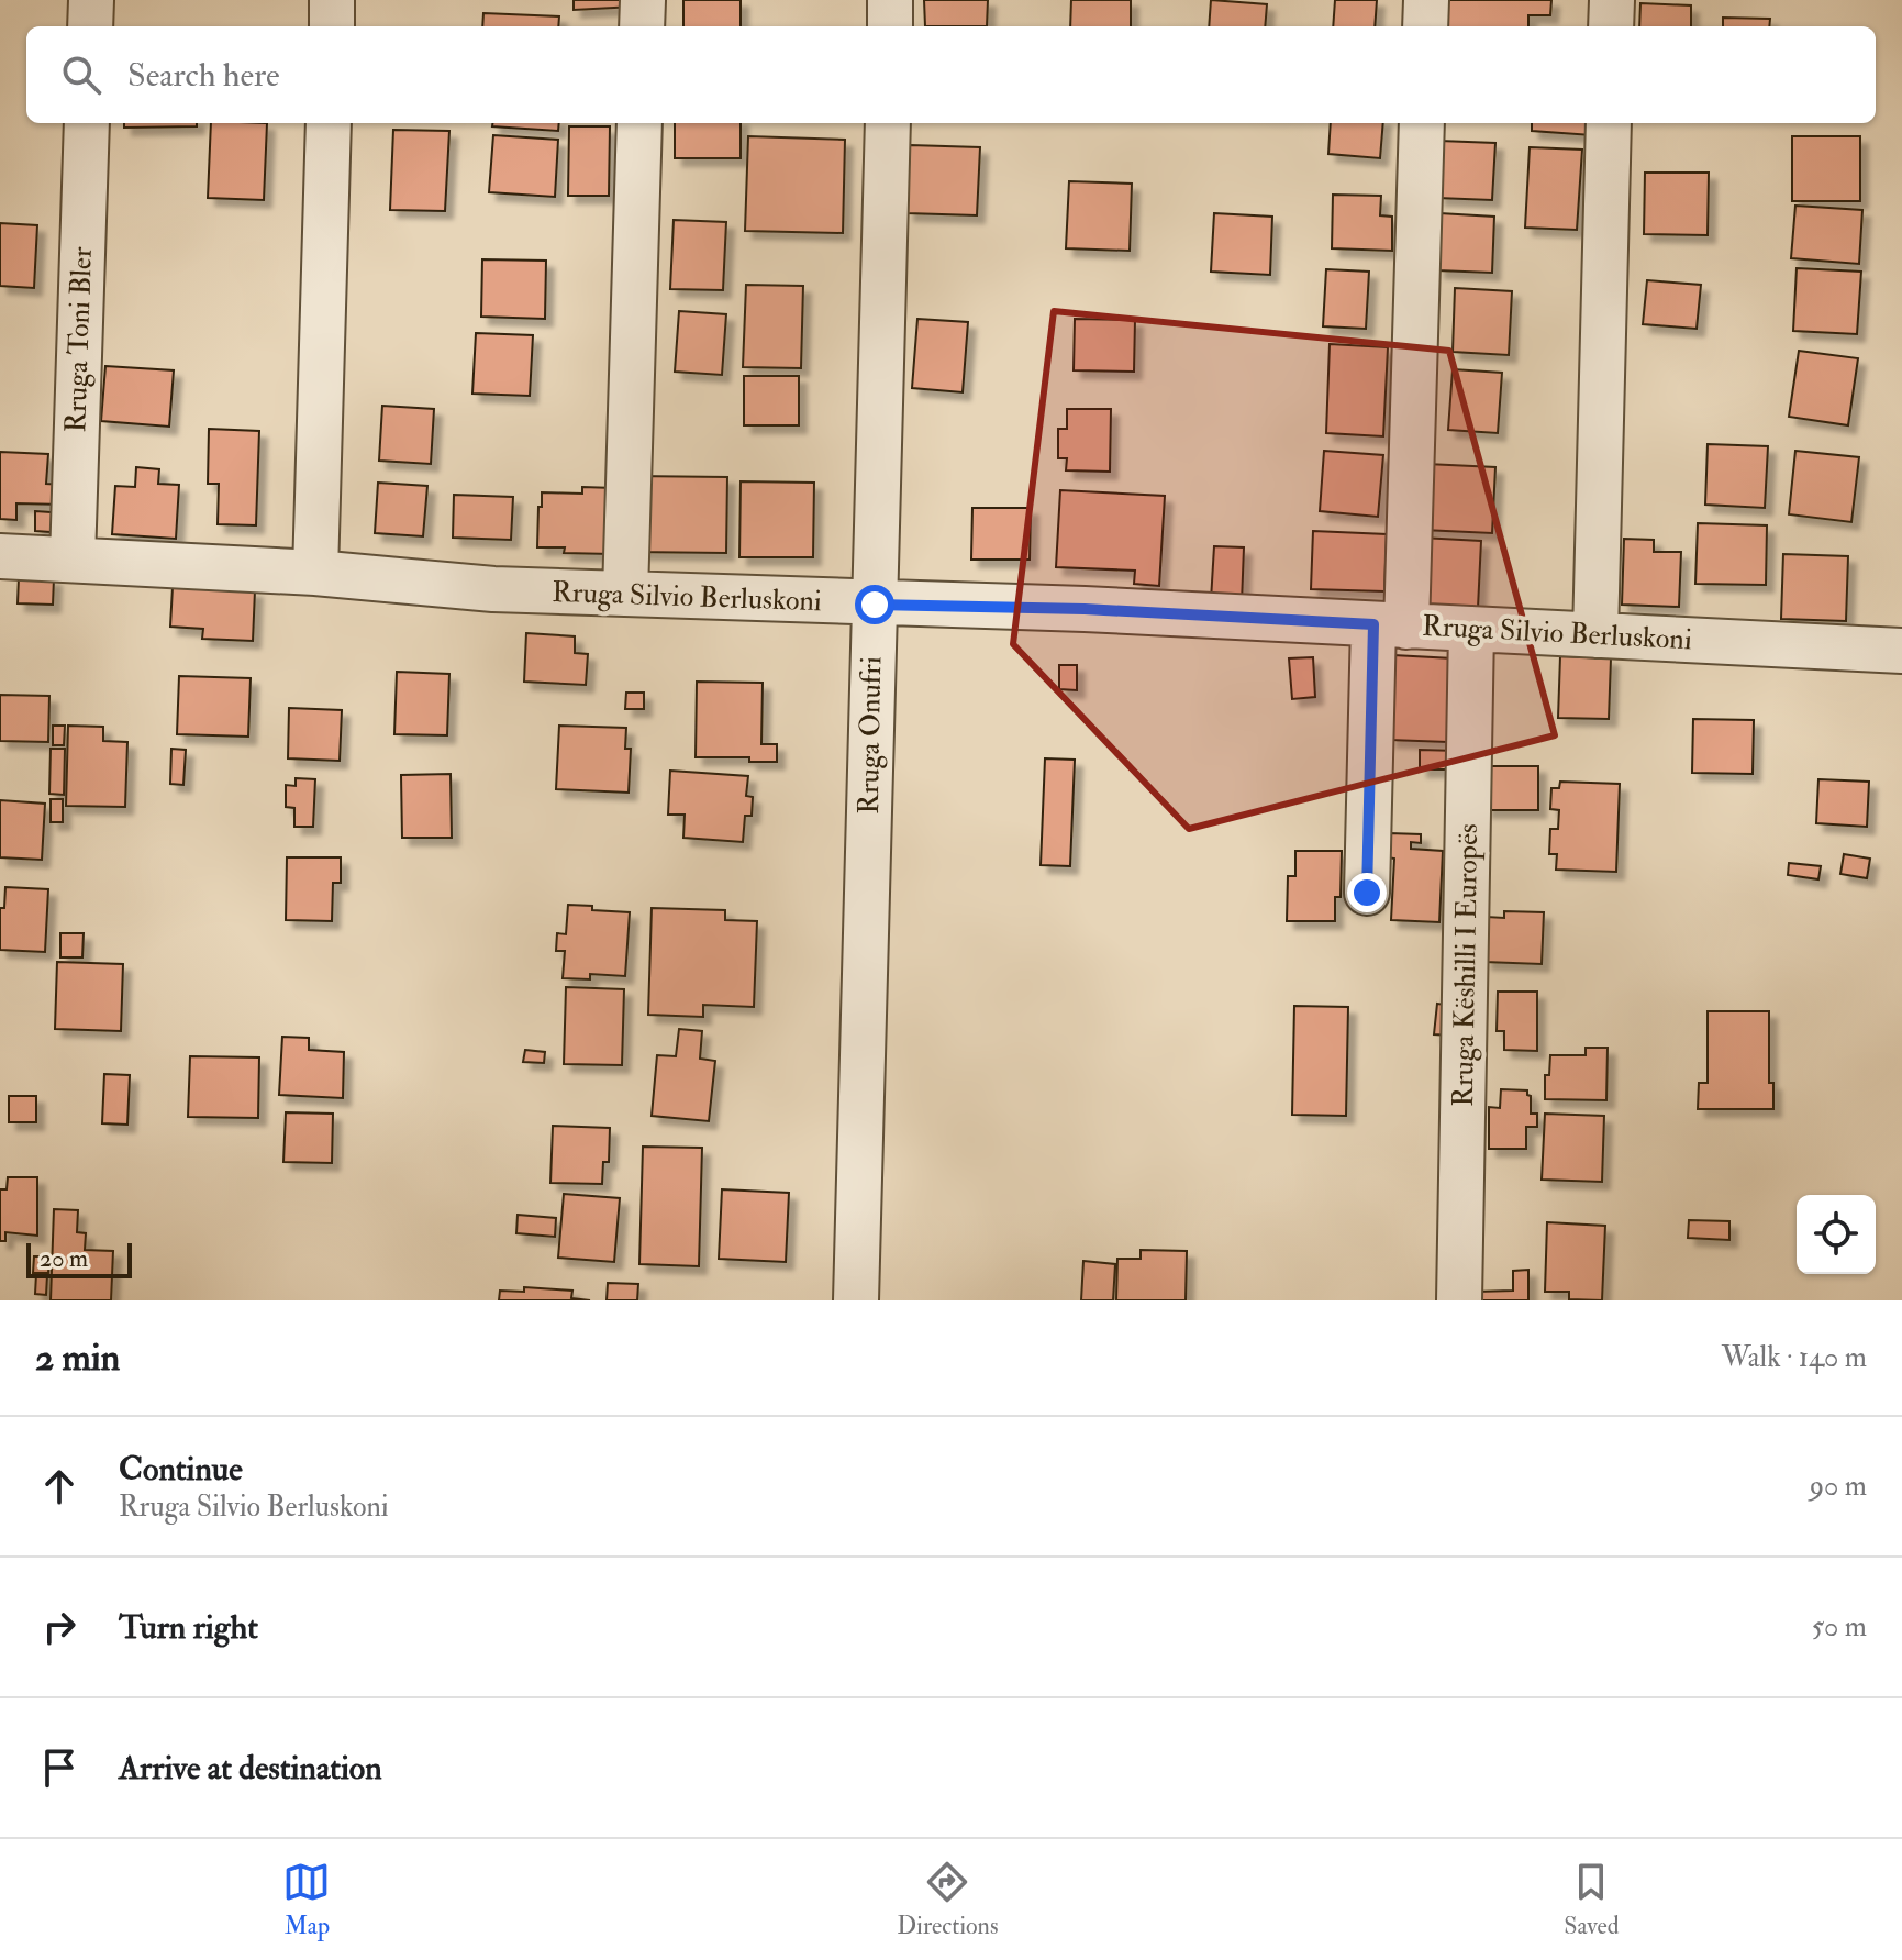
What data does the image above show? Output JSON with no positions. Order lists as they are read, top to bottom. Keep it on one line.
{"streets":{"street":["Rruga Toni Bler","Rruga Silvio Berluskoni","Rruga Onufri","Rruga Këshilli I Europës"]},"crossings":[["Rruga Toni Bler","Rruga Silvio Berluskoni"],["Rruga Silvio Berluskoni","Rruga Onufri"],["Rruga Silvio Berluskoni","Rruga Këshilli I Europës"]],"scale_bar":"20 m","page":{"search":"Search here","scale":"20 m","heading":["2 min","Walk · 140 m"],"list":[["Continue","Rruga Silvio Berluskoni","90 m"],["Turn right","50 m"],"Arrive at destination"],"nav":["Map","Directions","Saved"]}}
